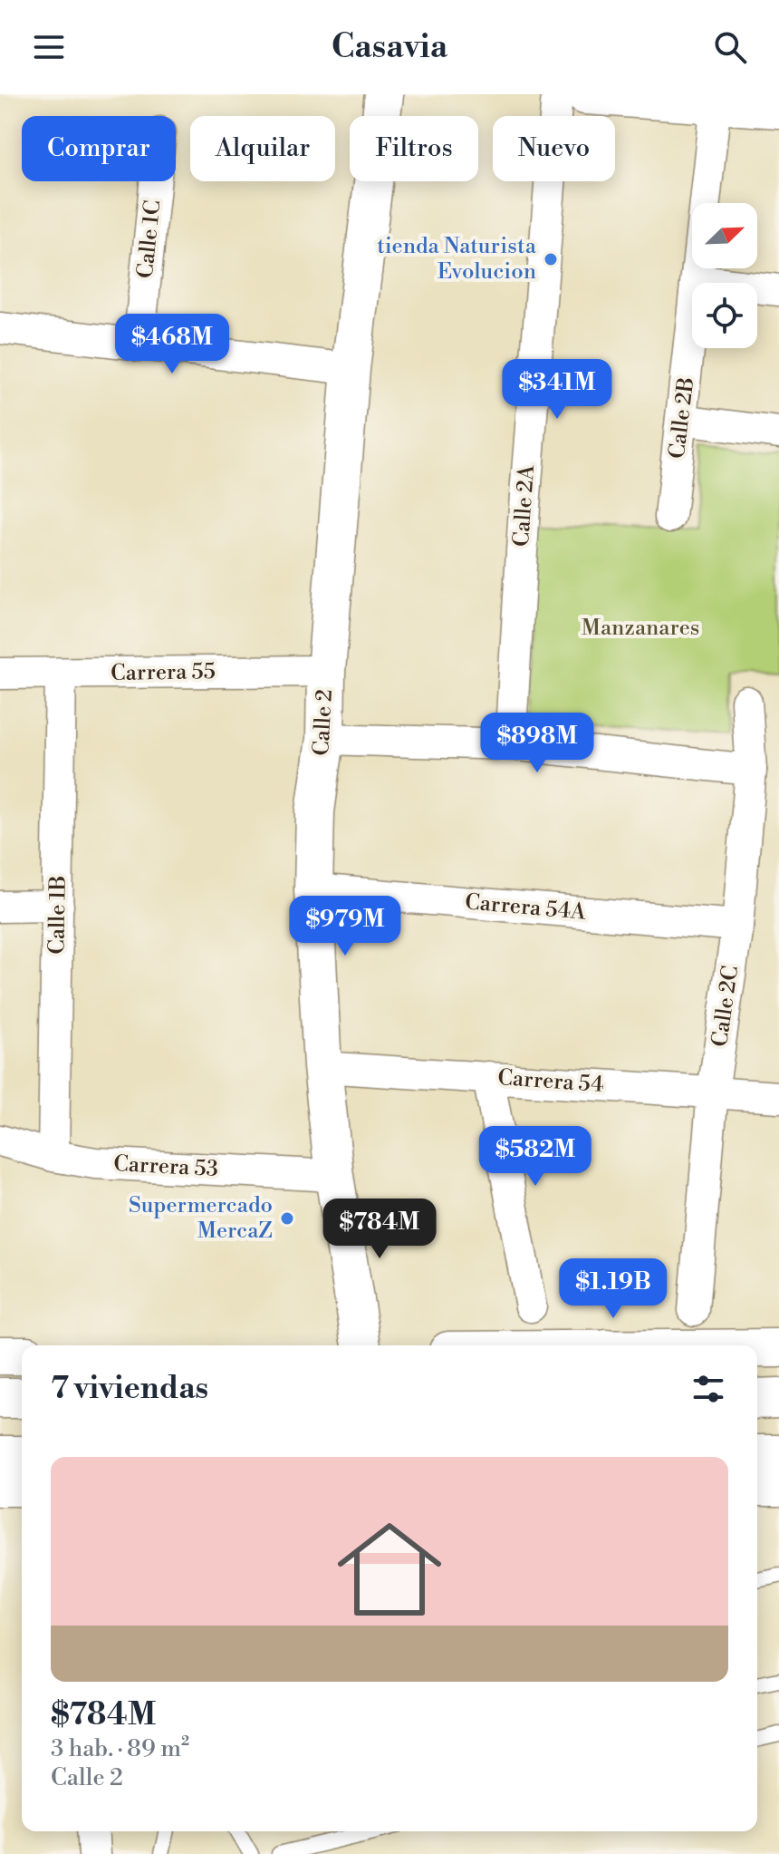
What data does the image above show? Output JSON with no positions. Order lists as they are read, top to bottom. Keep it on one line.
{"streets":{"street":["Calle 1C","Calle 2B","Calle 2A","Carrera 55","Calle 2","Carrera 54A","Calle 1B","Calle 2C","Carrera 54","Carrera 53"]},"crossings":[["Carrera 55","Calle 2"],["Carrera 55","Calle 1B"],["Calle 2","Carrera 54A"],["Calle 2","Carrera 54"],["Calle 2","Carrera 53"],["Carrera 54A","Calle 2C"],["Calle 1B","Carrera 53"],["Calle 2C","Carrera 54"]],"parks":["Manzanares"],"places":["tienda Naturista Evolucion","Supermercado MercaZ"],"north":"top right","page":{"header":"Casavia","chip":["Comprar","Alquilar","Filtros","Nuevo"],"price":["$468M","$341M","$898M","$979M","$582M","$784M","$1.19B"],"heading":"7 viviendas","list":[{"name":"$784M","note":"3 hab. · 89 m² · Calle 2"}]}}
